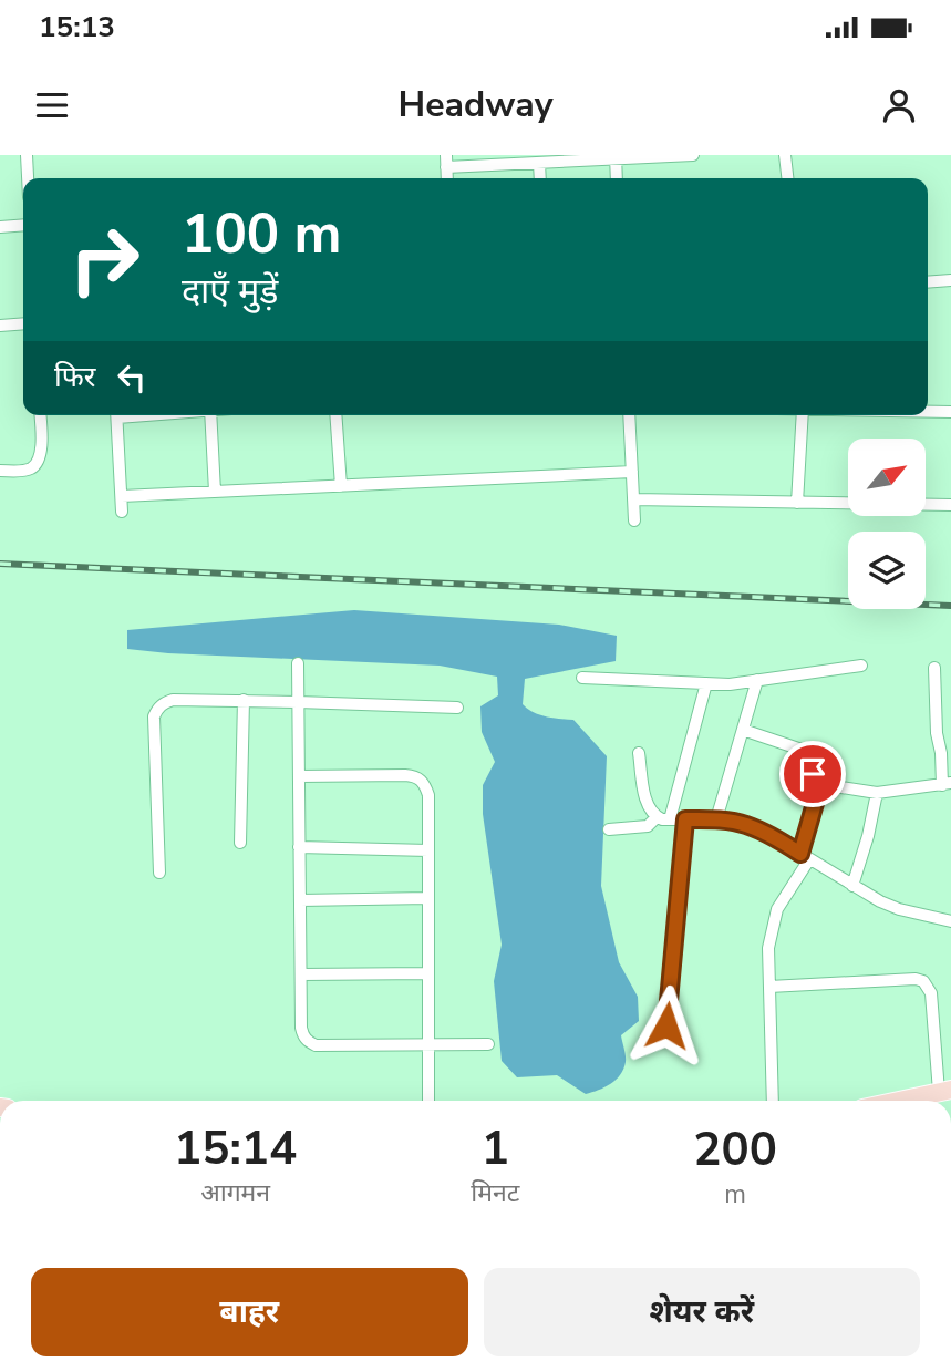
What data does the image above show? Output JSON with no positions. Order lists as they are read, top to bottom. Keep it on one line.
{"north":"top right","page":{"status":"15:13","header":"Headway","turn":["100 m","दाएँ मुड़ें"],"then":"फिर","eta":["15:14","आगमन","1","मिनट","200","m"],"buttons":["बाहर","शेयर करें"]}}
